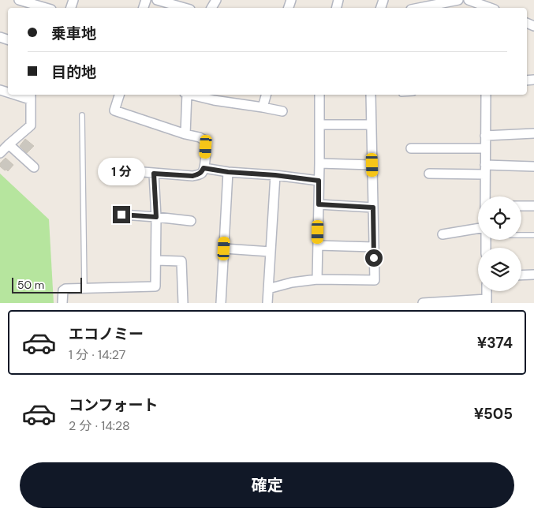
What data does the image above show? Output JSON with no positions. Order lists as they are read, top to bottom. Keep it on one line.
{"scale_bar":"50 m","page":{"banner":["乗車地","目的地"],"bubble":"1 分","scale":"50 m","list":[{"name":"エコノミー","note":"1 分 · 14:27","value":"¥374"},{"name":"コンフォート","note":"2 分 · 14:28","value":"¥505"}],"buttons":"確定"}}
